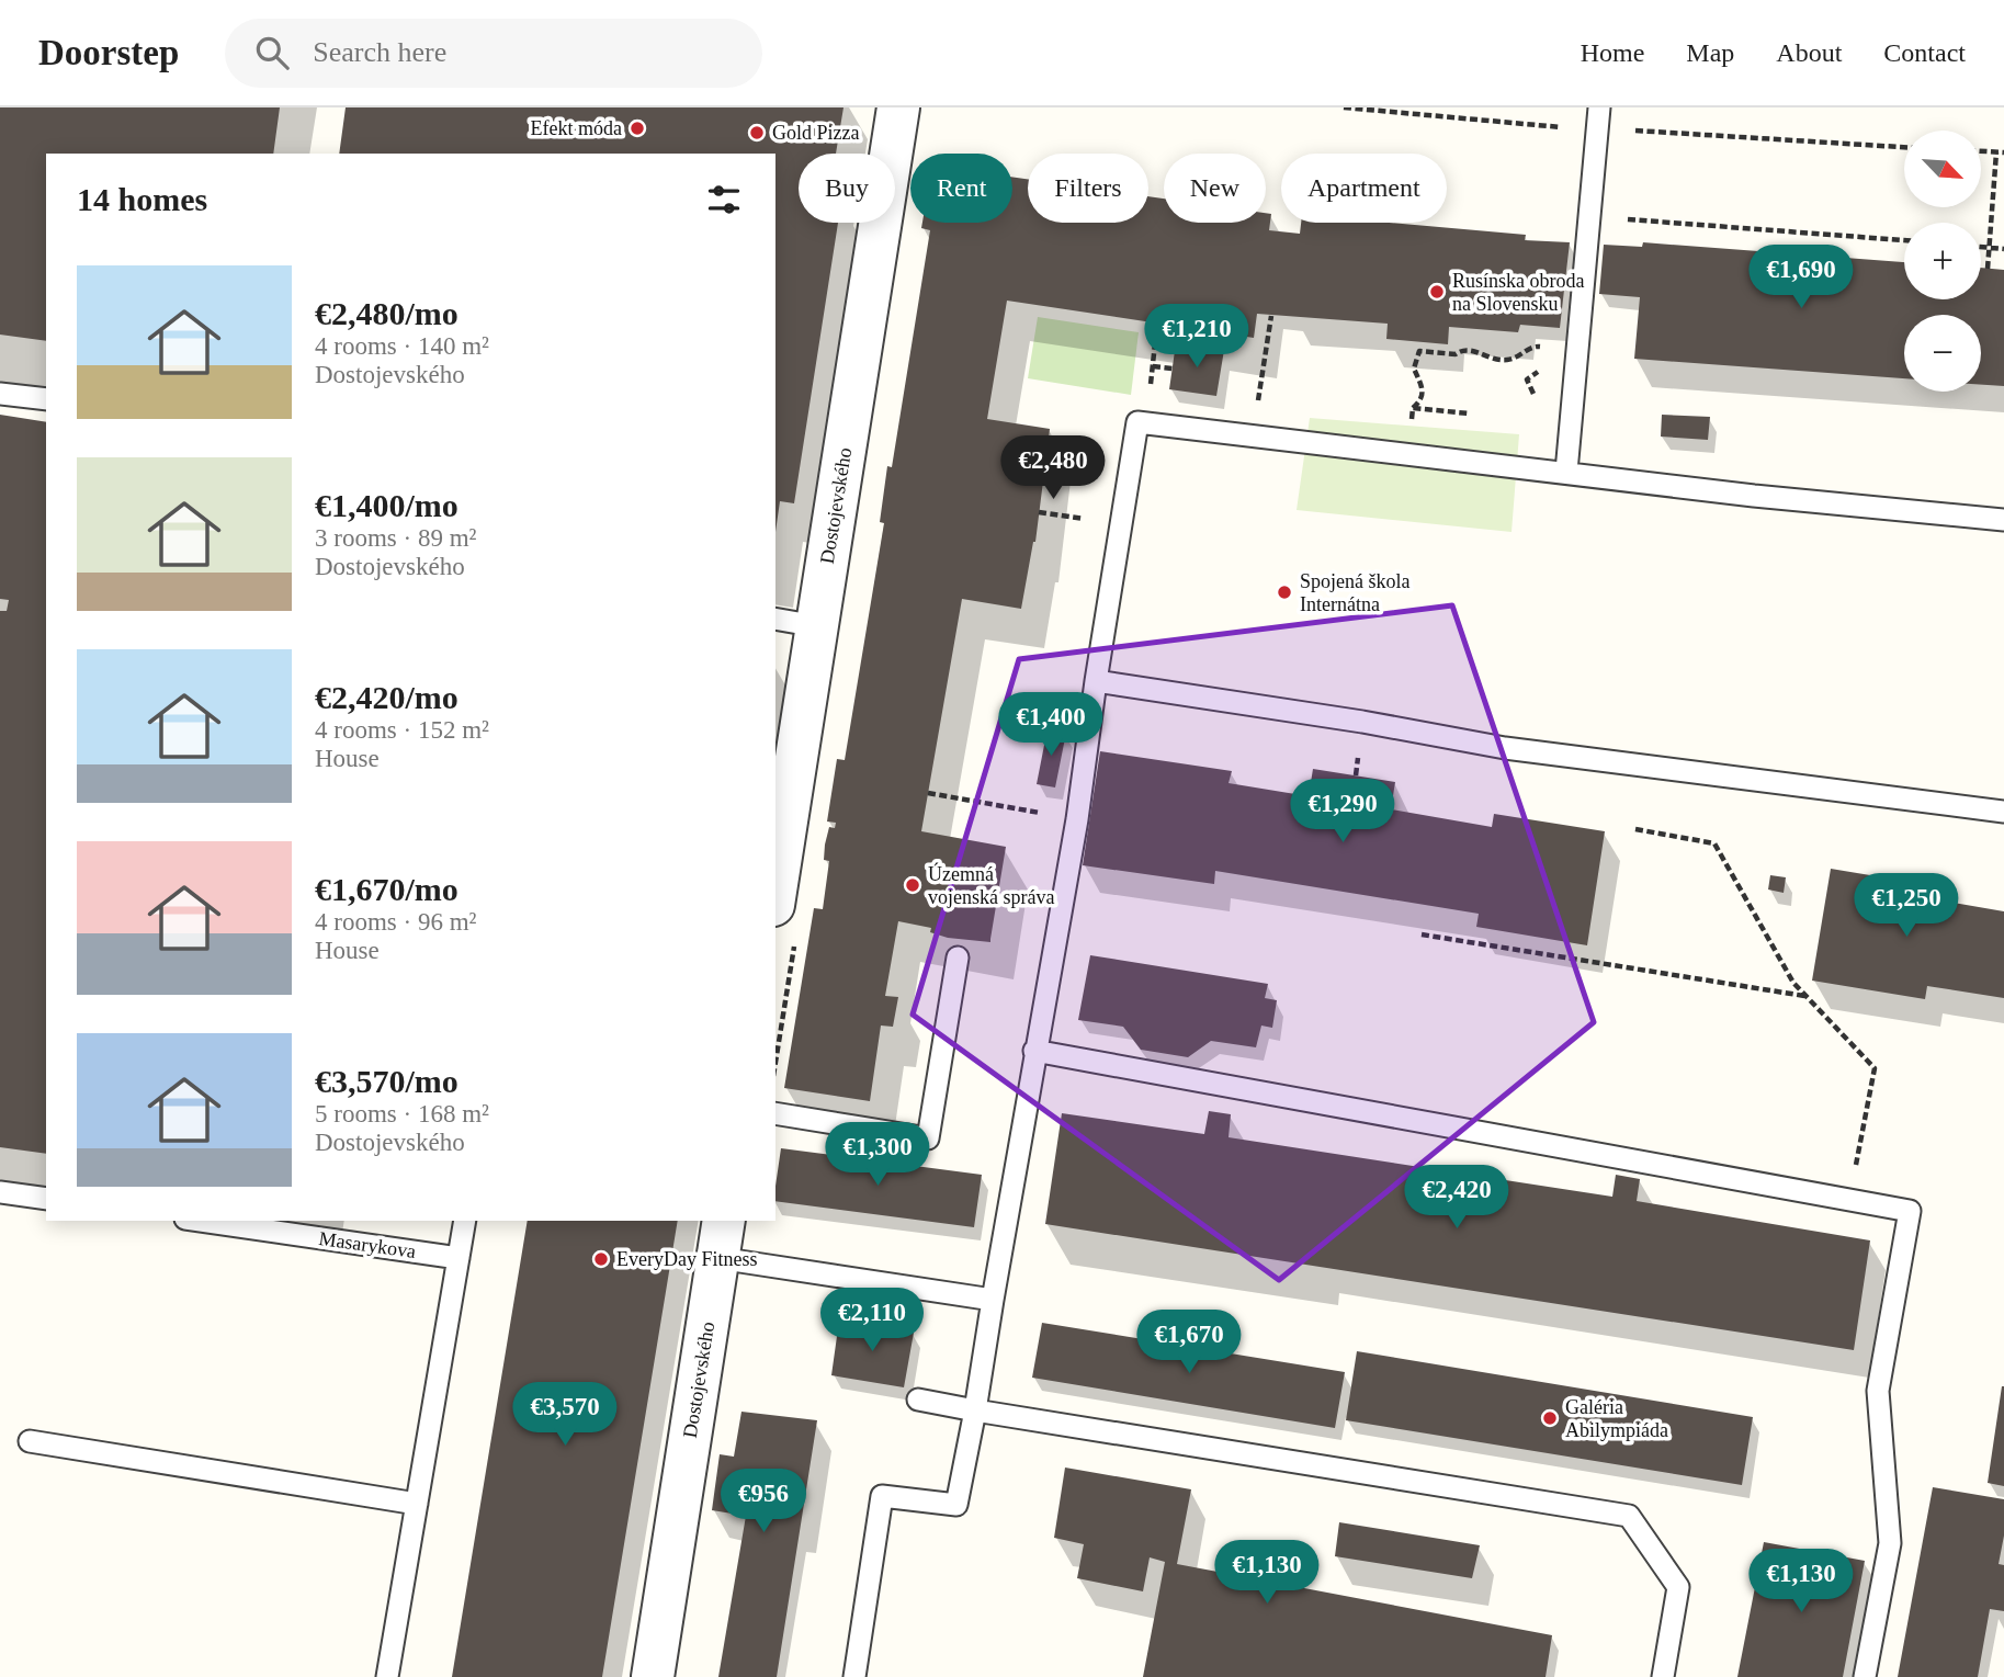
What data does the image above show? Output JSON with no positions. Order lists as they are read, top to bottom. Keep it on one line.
{"streets":{"street":["Dostojevského"],"lane":["Masarykova"]},"places":["Efekt móda","Gold Pizza","Rusínska obroda na Slovensku","Spojená škola Internátna","Územná vojenská správa","EveryDay Fitness","Galéria Abilympiáda"],"north":"bottom right","page":{"header":"Doorstep","search":"Search here","nav":["Home","Map","About","Contact"],"map_buttons":["+","−"],"chip":["Buy","Rent","Filters","New","Apartment"],"heading":"14 homes","price":["€1,690","€1,210","€2,480","€1,400","€1,290","€1,250","€1,300","€2,420","€2,110","€1,670","€3,570","€956","€1,130","€1,130"],"list":[{"name":"€2,480/mo","note":"4 rooms · 140 m² · Dostojevského"},{"name":"€1,400/mo","note":"3 rooms · 89 m² · Dostojevského"},{"name":"€2,420/mo","note":"4 rooms · 152 m² · House"},{"name":"€1,670/mo","note":"4 rooms · 96 m² · House"},{"name":"€3,570/mo","note":"5 rooms · 168 m² · Dostojevského"}]}}
